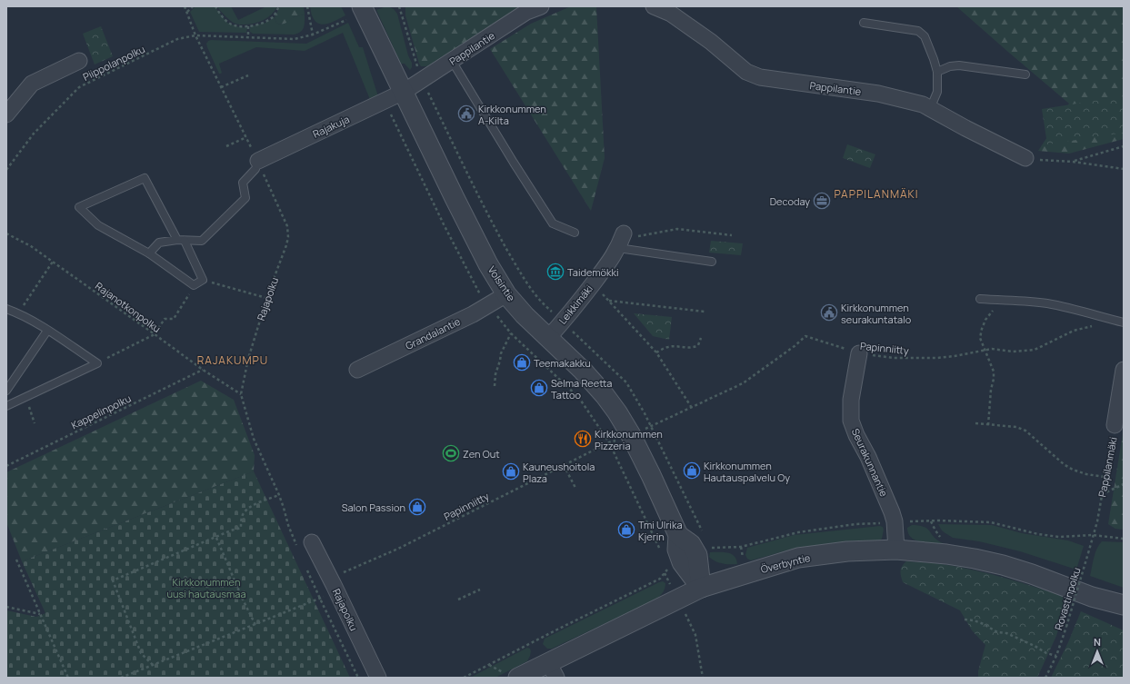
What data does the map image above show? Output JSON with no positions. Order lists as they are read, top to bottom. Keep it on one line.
{"streets":{"street":["Pappilantie","Rajakuja","Volsintie","Rajapolku","Leikkimäki","Grandalantie","Seurakunnantie","Pappilanmäki","Överbyntie"],"path":["Piippolanpolku","Rajanotkonpolku","Papinniitty","Kappelinpolku","Rovastinpolku"]},"crossings":[["Pappilantie","Rajakuja"],["Pappilantie","Volsintie"],["Piippolanpolku","Rajapolku"],["Rajakuja","Volsintie"],["Rajakuja","Rajapolku"],["Volsintie","Leikkimäki"],["Volsintie","Grandalantie"],["Volsintie","Överbyntie"],["Rajapolku","Rajanotkonpolku"],["Rajapolku","Papinniitty"],["Rajanotkonpolku","Kappelinpolku"],["Papinniitty","Seurakunnantie"],["Seurakunnantie","Överbyntie"],["Pappilanmäki","Rovastinpolku"]],"districts":["PAPPILANMÄKI","RAJAKUMPU"],"parks":["Kirkkonummen uusi hautausmaa"],"places":{"public building":["Kirkkonummen A-Kilta","Kirkkonummen seurakuntatalo"],"office":["Decoday"],"museum":["Taidemökki"],"shop":["Teemakakku","Selma Reetta Tattoo","Kirkkonummen Hautauspalvelu Oy","Kauneushoitola Plaza","Salon Passion","Tmi Ulrika Kjerin"],"restaurant":["Kirkkonummen Pizzeria"],"sports":["Zen Out"]},"north":"top"}
